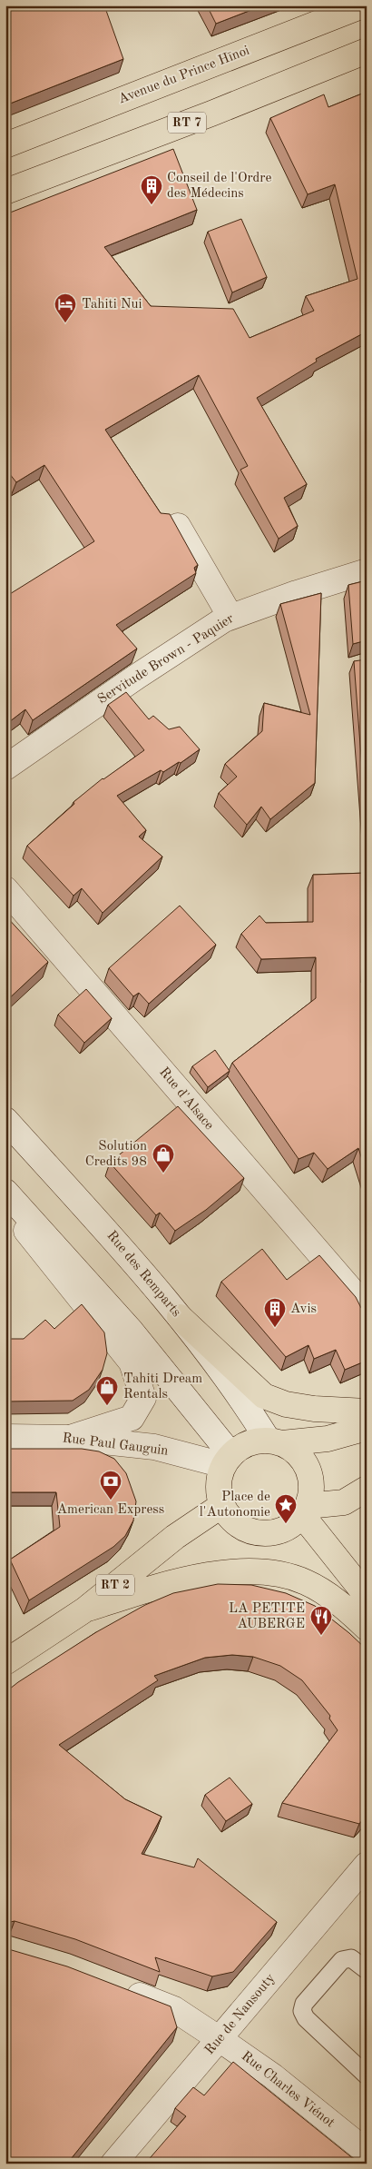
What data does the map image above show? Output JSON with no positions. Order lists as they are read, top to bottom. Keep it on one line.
{"streets":{"main road":["Avenue du Prince Hīnoi","RT 7","RT 2"],"street":["Servitude Brown - Paquier","Rue d'Alsace","Rue des Remparts","Rue Paul Gauguin","Rue de Nansouty","Rue Charles Viénot"]},"crossings":[["Rue des Remparts","Rue Paul Gauguin"],["Rue des Remparts","RT 2"],["Rue Paul Gauguin","RT 2"],["Rue de Nansouty","Rue Charles Viénot"]],"places":{"building":["Conseil de l'Ordre des Médecins","Avis"],"hotel":["Tahiti Nui"],"shop":["Solution Credits 98","Tahiti Dream Rentals"],"bank":["American Express"],"place":["Place de l'Autonomie"],"restaurant":["LA PETITE AUBERGE"]}}
